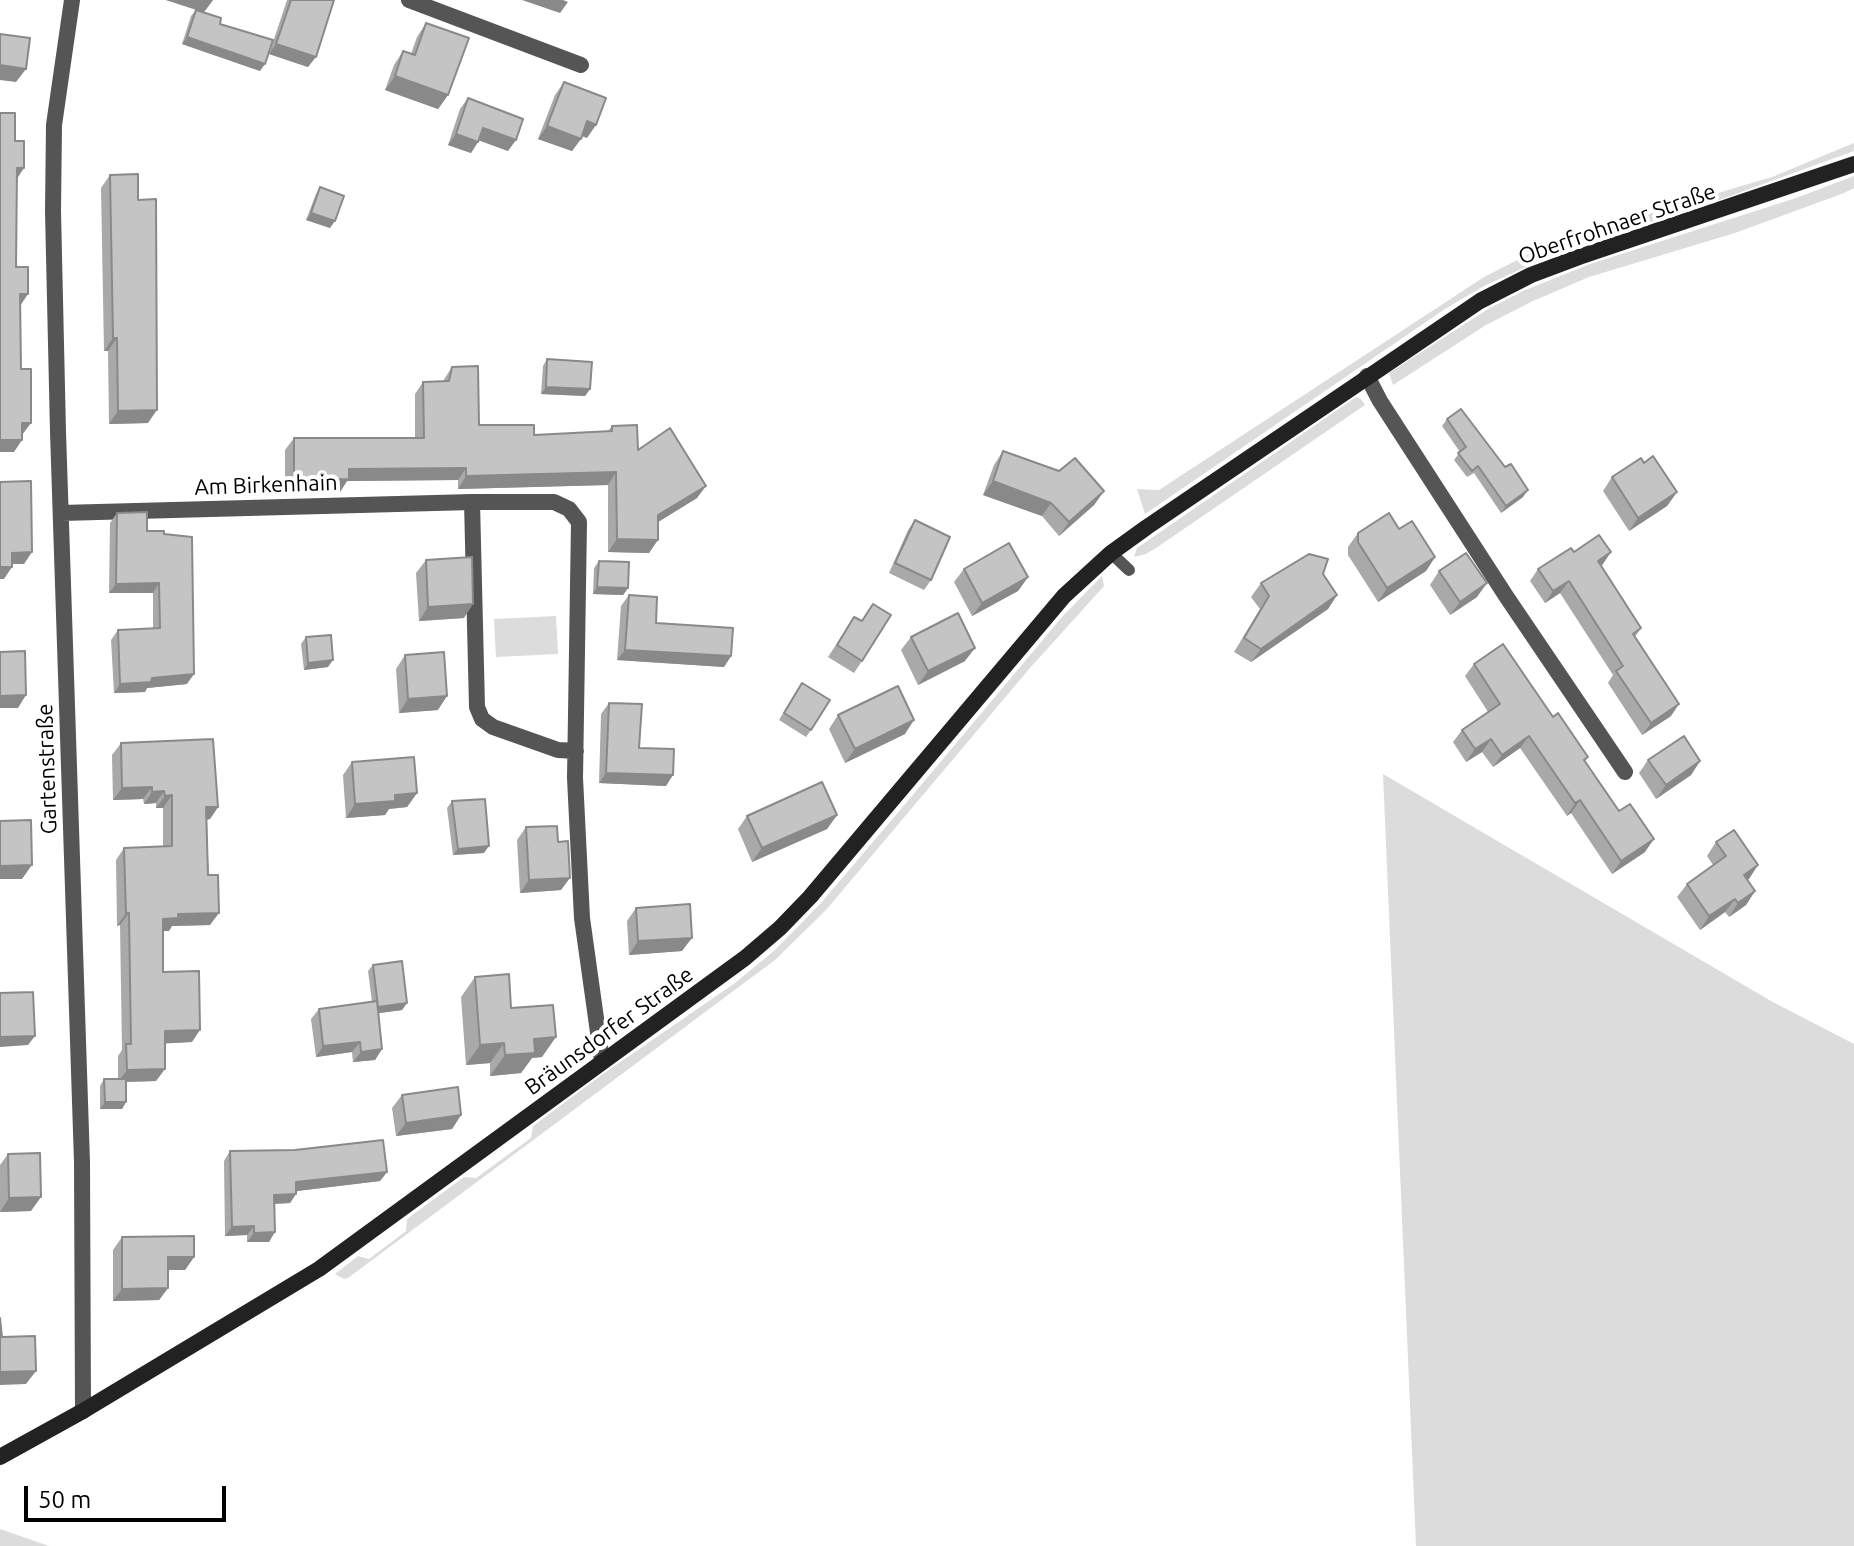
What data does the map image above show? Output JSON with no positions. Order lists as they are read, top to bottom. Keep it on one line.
{"streets":{"street":["Oberfrohnaer Straße","Am Birkenhain","Gartenstraße","Bräunsdorfer Straße"]},"crossings":[["Oberfrohnaer Straße","Bräunsdorfer Straße"],["Am Birkenhain","Gartenstraße"],["Am Birkenhain","Bräunsdorfer Straße"],["Gartenstraße","Bräunsdorfer Straße"]],"scale_bar":"50 m"}
